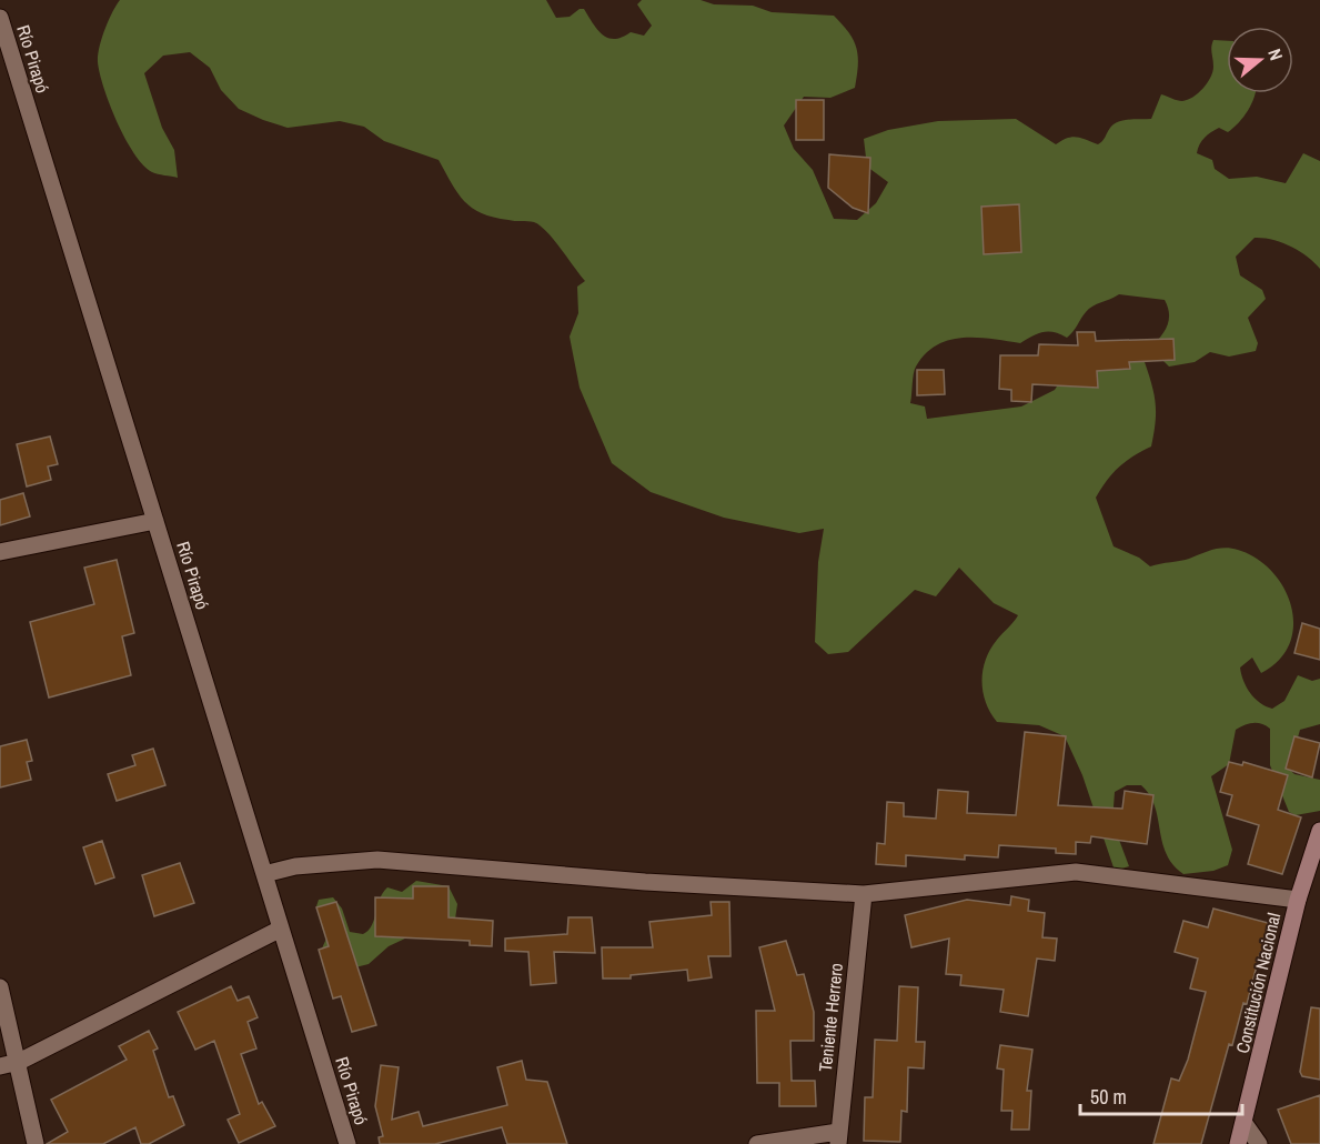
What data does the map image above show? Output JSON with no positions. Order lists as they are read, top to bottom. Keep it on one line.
{"streets":{"street":["Río Pirapó","Constitución Nacional","Teniente Herrero"]},"scale_bar":"50 m","north":"right"}
